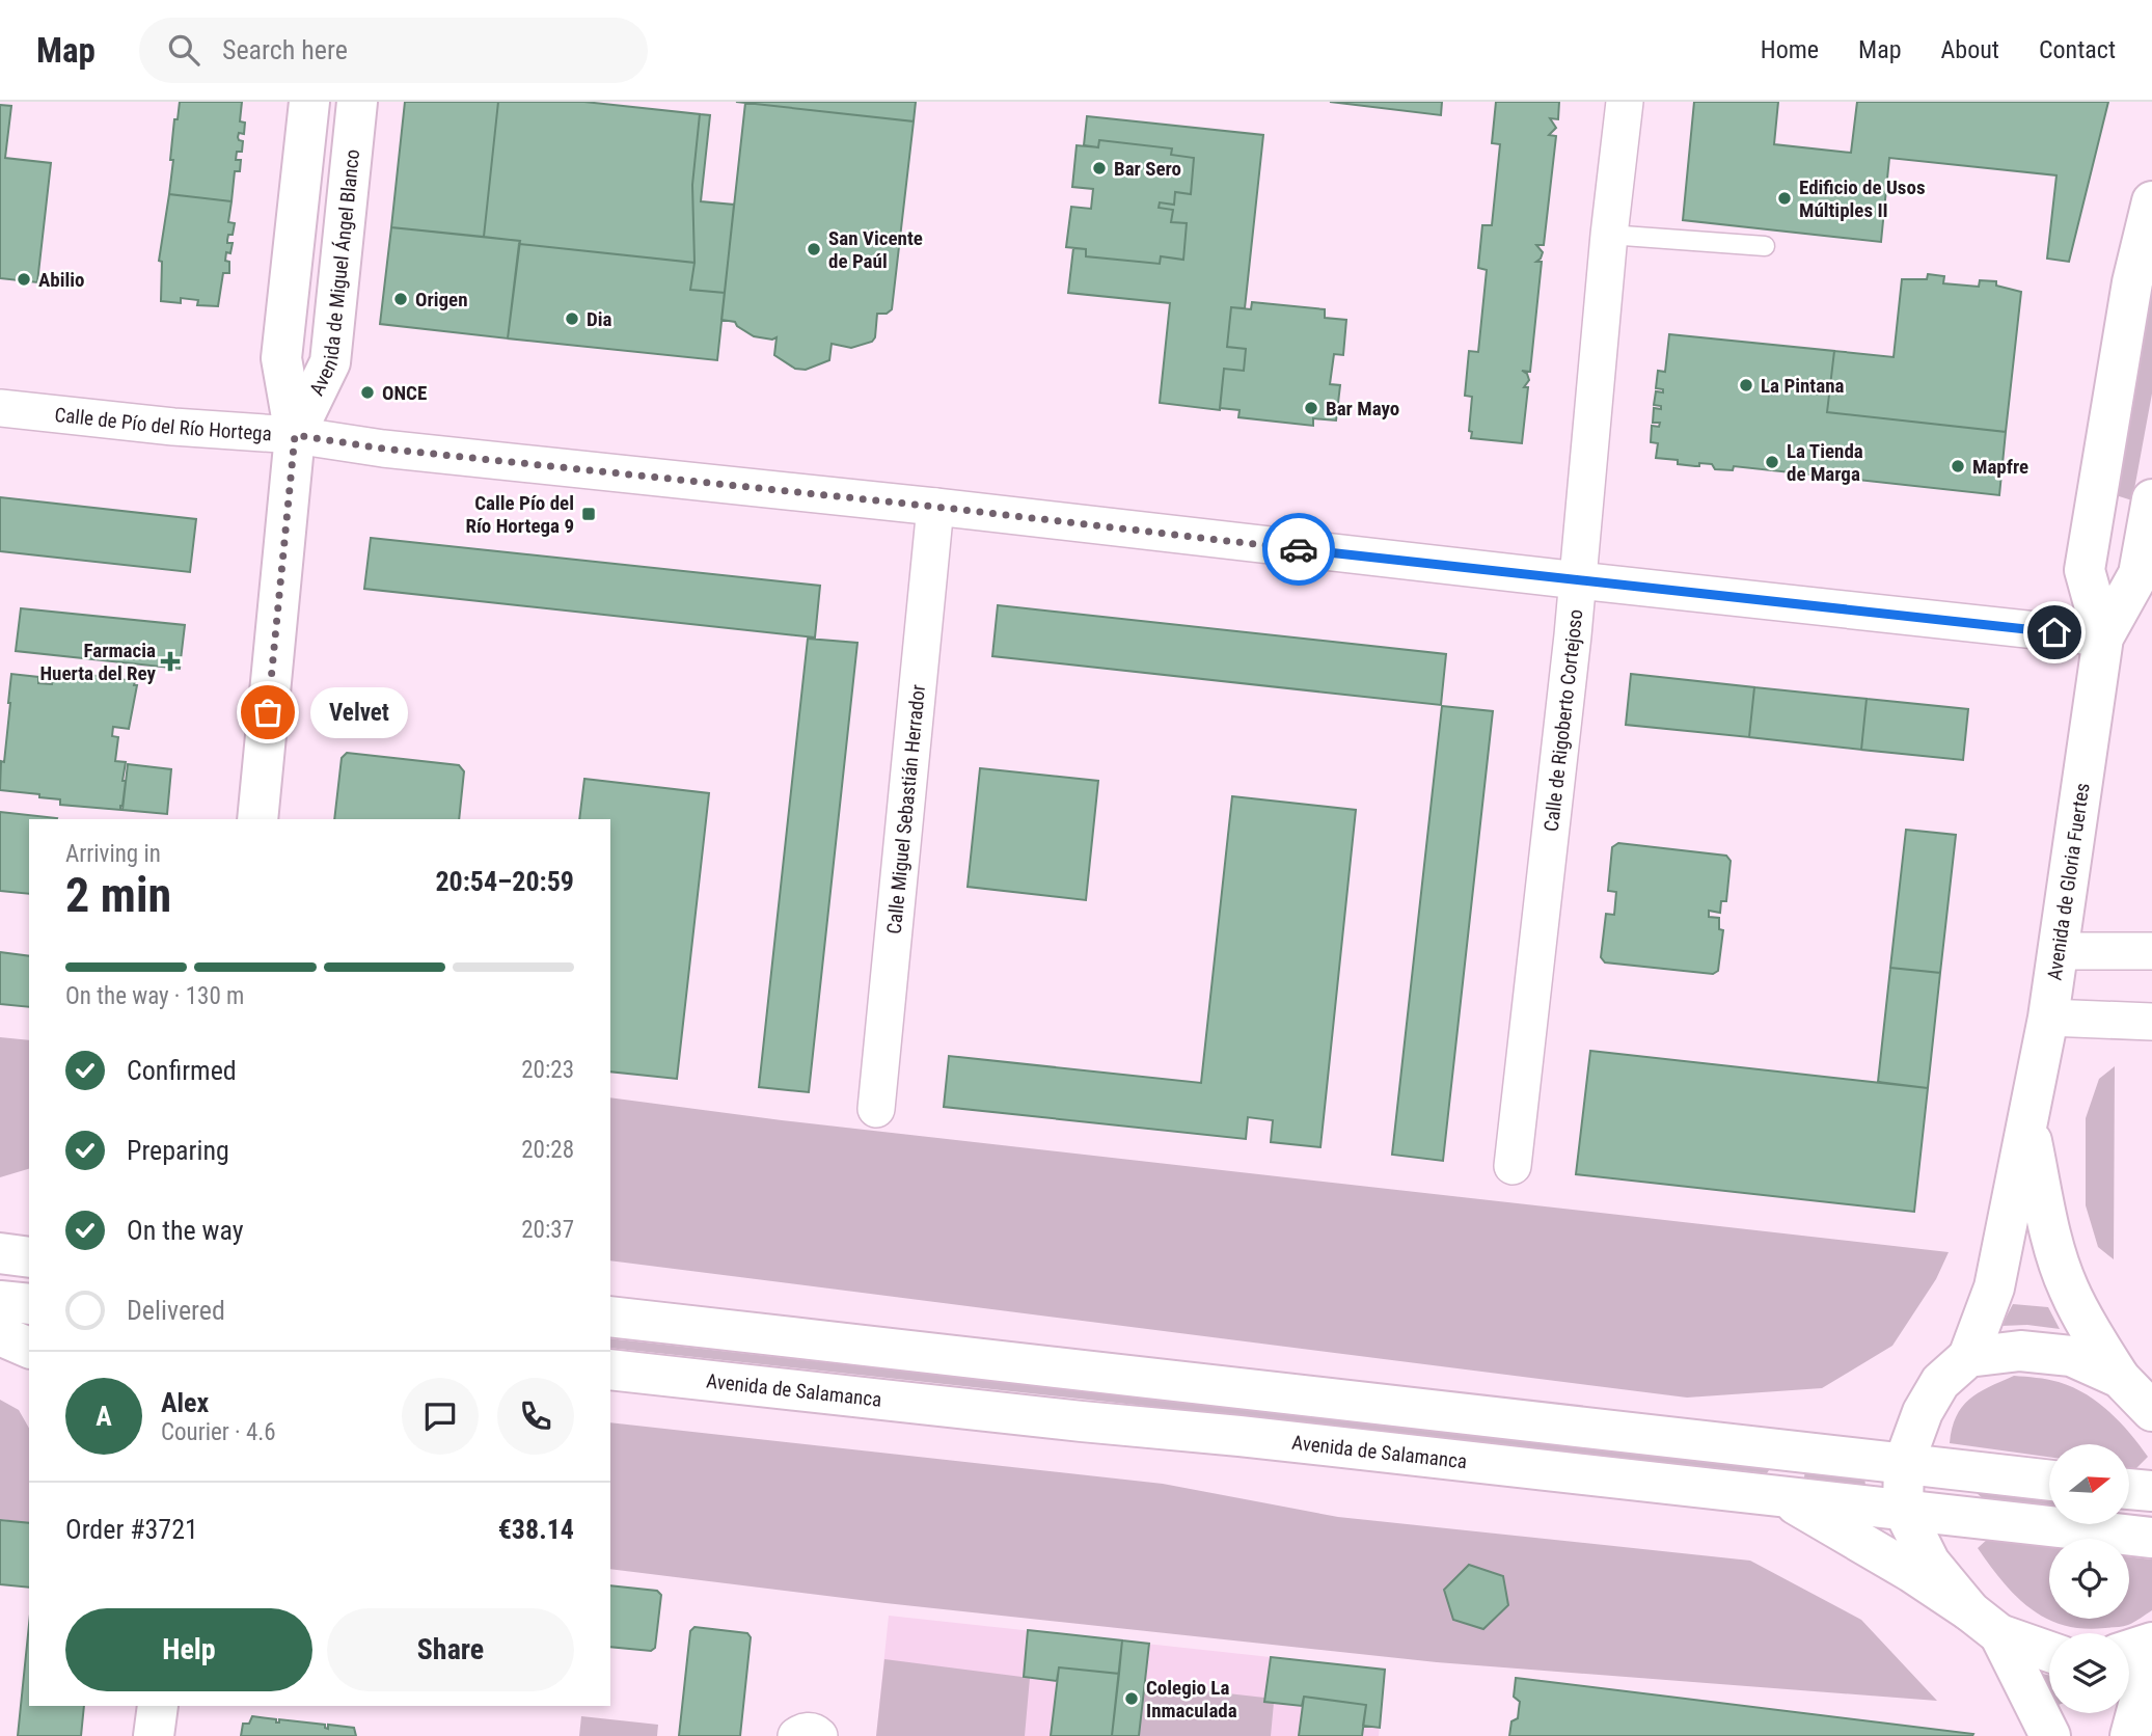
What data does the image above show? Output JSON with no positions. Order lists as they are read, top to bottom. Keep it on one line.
{"streets":{"main road":["Avenida de Miguel Ángel Blanco","Avenida de Gloria Fuertes","Avenida de Salamanca"],"street":["Calle de Pío del Río Hortega","Calle de Rigoberto Cortejoso","Calle Miguel Sebastián Herrador"]},"crossings":[["Avenida de Miguel Ángel Blanco","Calle de Pío del Río Hortega"],["Calle de Pío del Río Hortega","Calle de Rigoberto Cortejoso"],["Calle de Pío del Río Hortega","Calle Miguel Sebastián Herrador"],["Calle de Pío del Río Hortega","Avenida de Gloria Fuertes"]],"places":{"other":["Bar Sero","Edificio de Usos Múltiples II","San Vicente de Paúl","Abilio","Origen","Dia","La Pintana","ONCE","Bar Mayo","La Tienda de Marga","Mapfre","Velvet","Colegio La Inmaculada"],"transit":["Calle Pío del Río Hortega 9"],"health":["Farmacia Huerta del Rey"]},"north":"right","page":{"header":"Map","search":"Search here","nav":["Home","Map","About","Contact"],"bubble":"Velvet","heading":["2 min","Arriving in","20:54–20:59"],"panel":["Alex","Courier · 4.6","Order #3721","€38.14"],"bar":"On the way · 130 m","list":[["Confirmed","20:23"],["Preparing","20:28"],["On the way","20:37"],"Delivered"],"round":"A","buttons":["Help","Share"]}}
